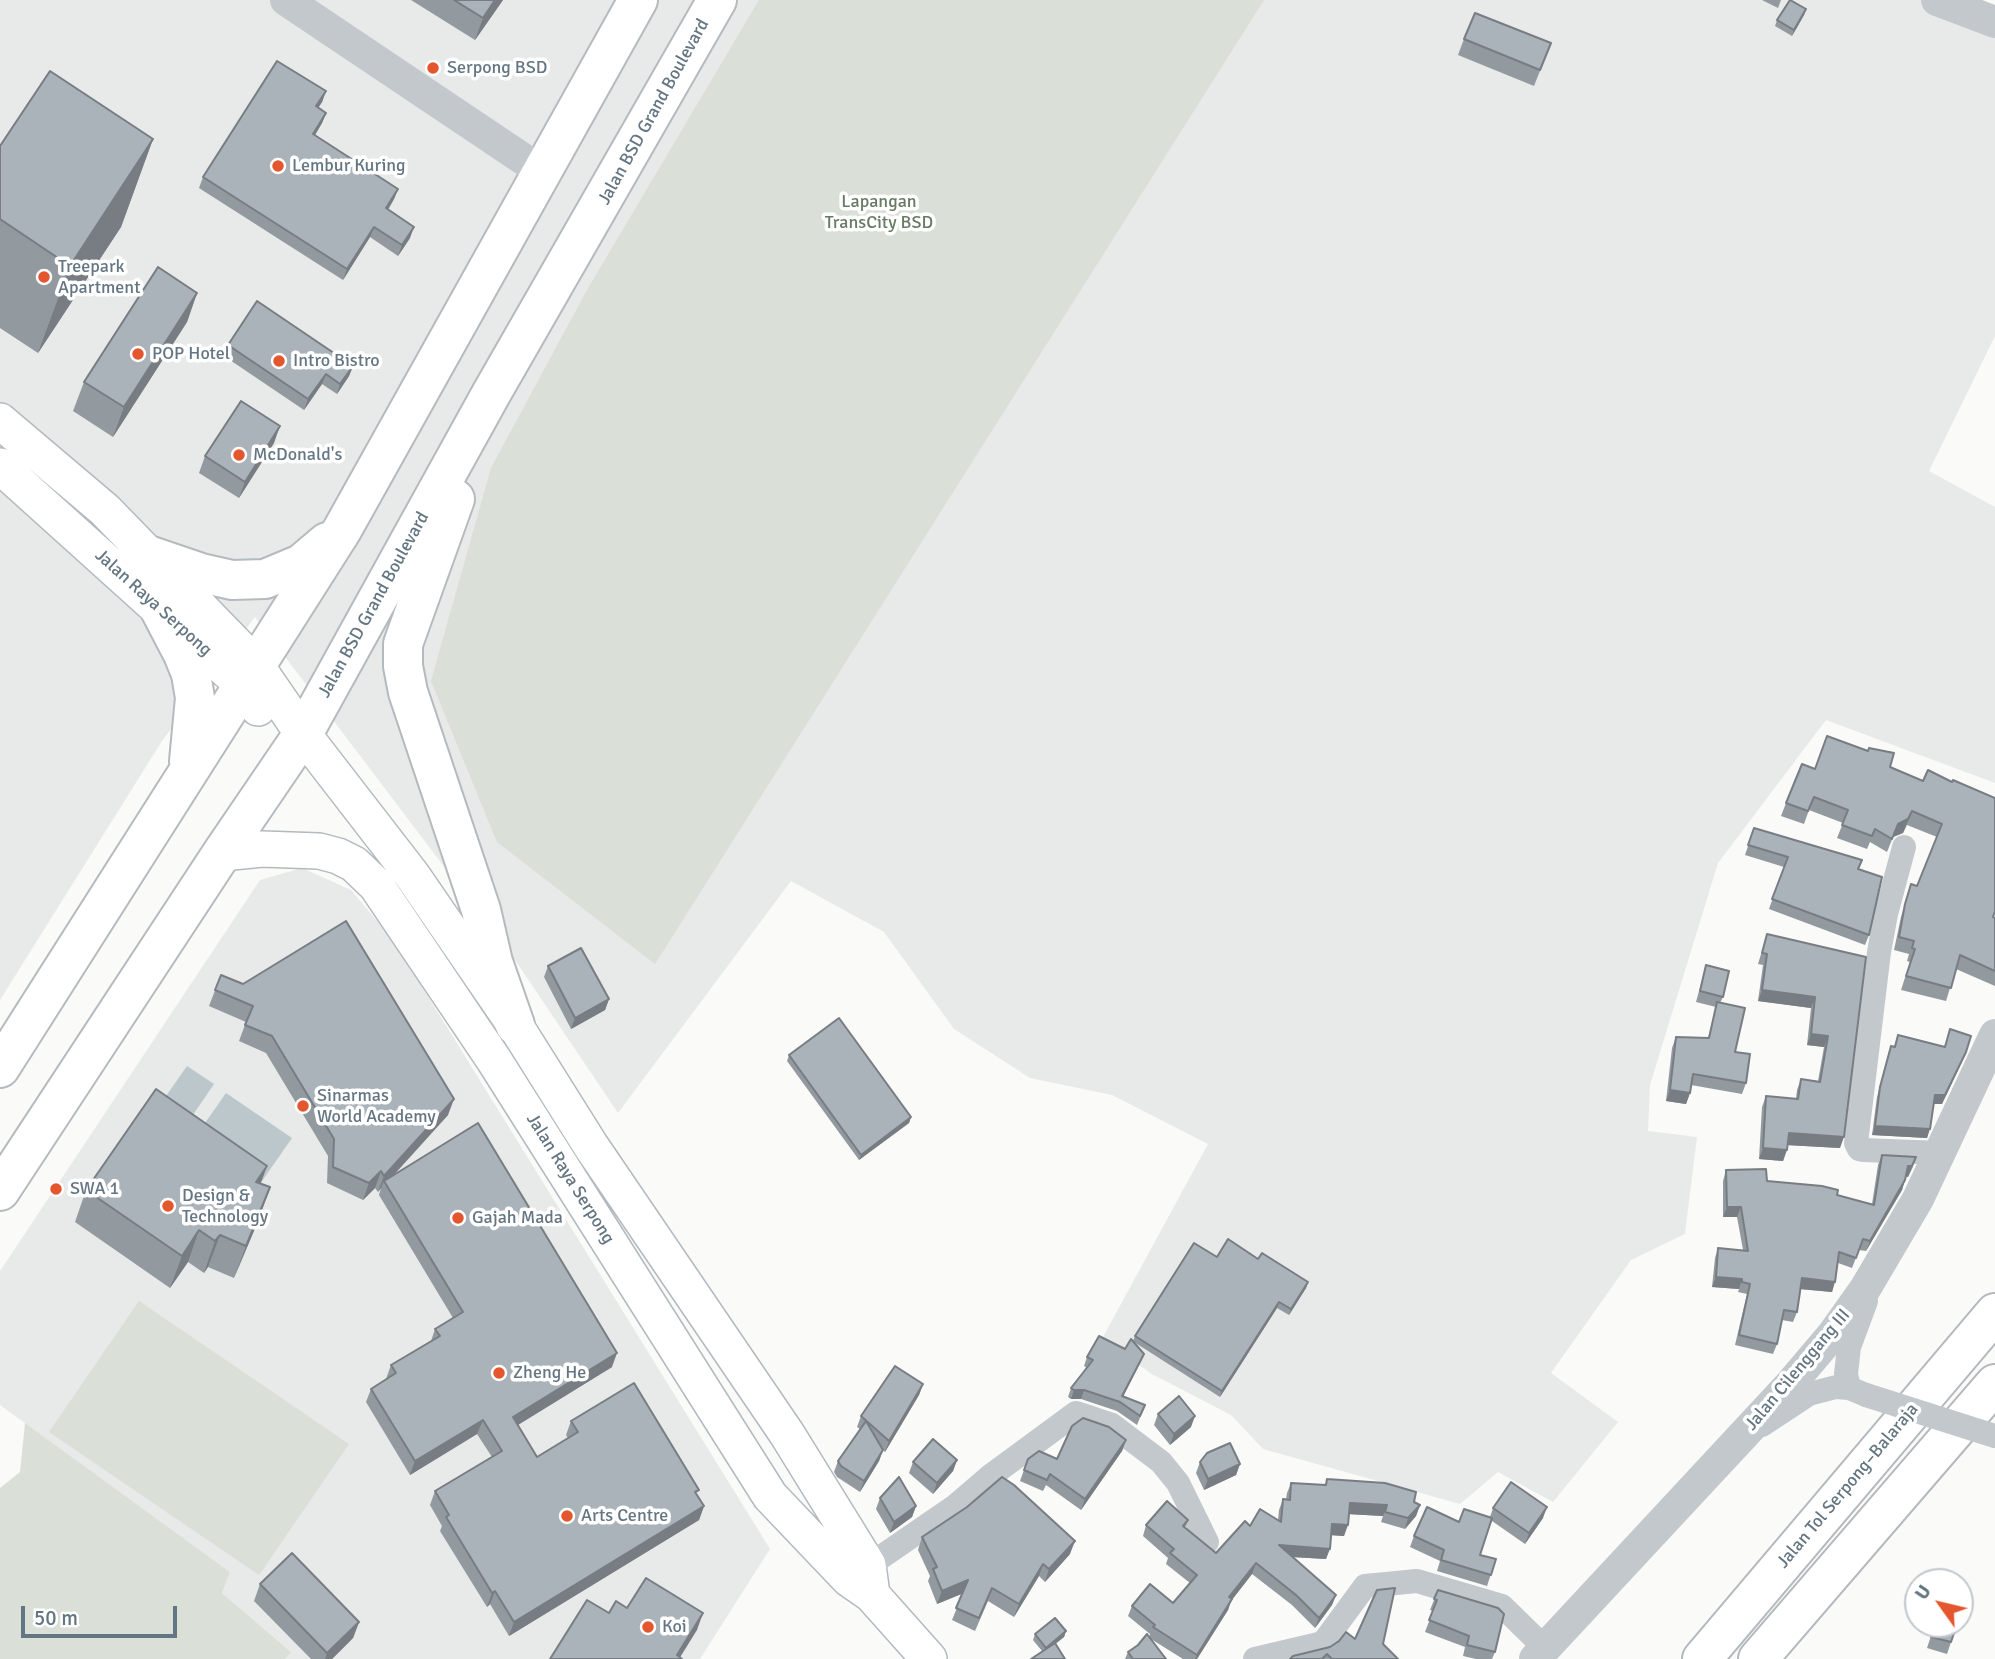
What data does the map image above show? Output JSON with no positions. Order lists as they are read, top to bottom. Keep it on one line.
{"streets":{"main road":["Jalan BSD Grand Boulevard","Jalan Raya Serpong","Jalan Tol Serpong–Balaraja"],"street":["Jalan Cilenggang III"]},"crossings":[["Jalan BSD Grand Boulevard","Jalan Raya Serpong"]],"parks":["Lapangan TransCity BSD"],"places":["Serpong BSD","Lembur Kuring","Treepark Apartment","POP Hotel","Intro Bistro","McDonald's","Sinarmas World Academy","SWA 1","Design & Technology","Gajah Mada","Zheng He","Arts Centre","Koi"],"scale_bar":"50 m","north":"top left"}
